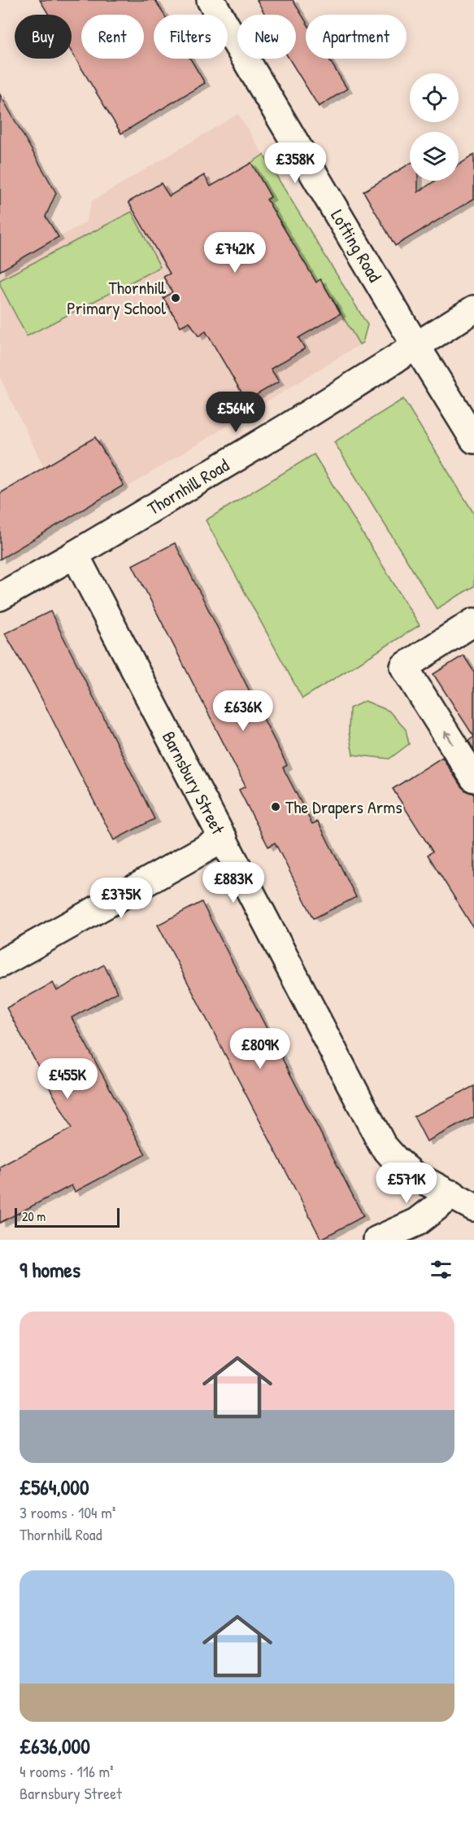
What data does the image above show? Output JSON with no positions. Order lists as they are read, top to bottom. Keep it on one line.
{"streets":{"street":["Lofting Road","Thornhill Road","Barnsbury Street"]},"crossings":[["Lofting Road","Thornhill Road"],["Thornhill Road","Barnsbury Street"]],"places":["Thornhill Primary School","The Drapers Arms"],"scale_bar":"20 m","page":{"chip":["Buy","Rent","Filters","New","Apartment"],"price":["£358K","£742K","£564K","£636K","£883K","£375K","£809K","£455K","£571K"],"scale":"20 m","heading":"9 homes","list":[{"name":"£564,000","note":"3 rooms · 104 m² · Thornhill Road"},{"name":"£636,000","note":"4 rooms · 116 m² · Barnsbury Street"}]}}
